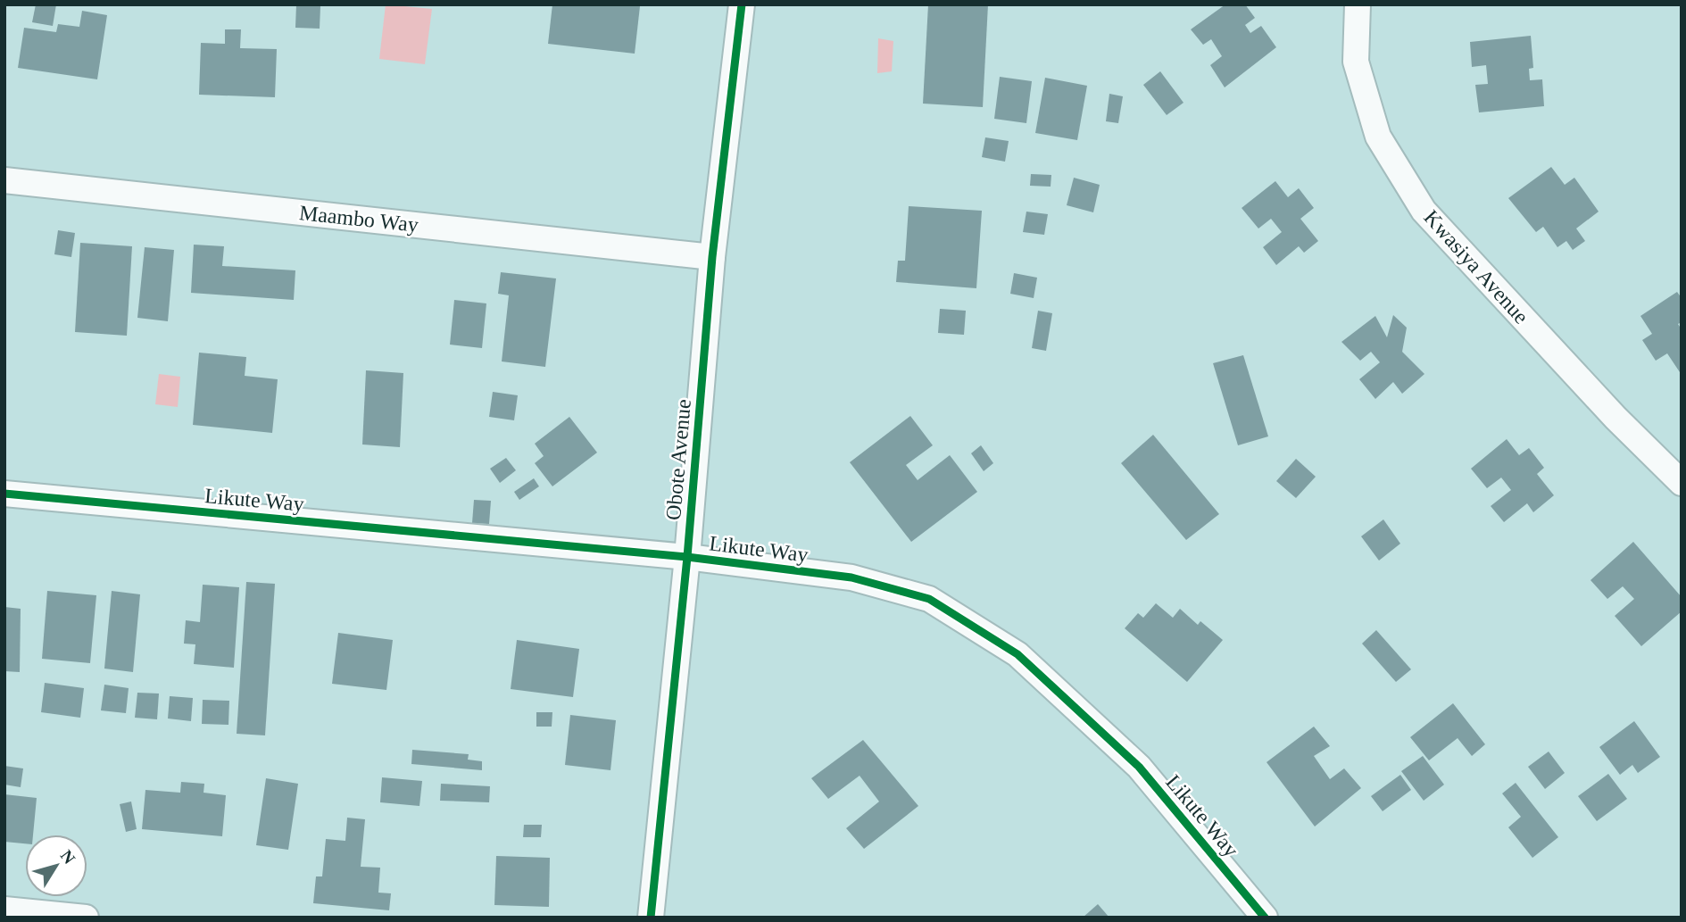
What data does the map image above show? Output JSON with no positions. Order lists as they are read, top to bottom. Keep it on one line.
{"streets":{"street":["Maambo Way","Kwasiya Avenue","Obote Avenue","Likute Way"]},"crossings":[["Maambo Way","Obote Avenue"],["Obote Avenue","Likute Way"]],"north":"top right"}
